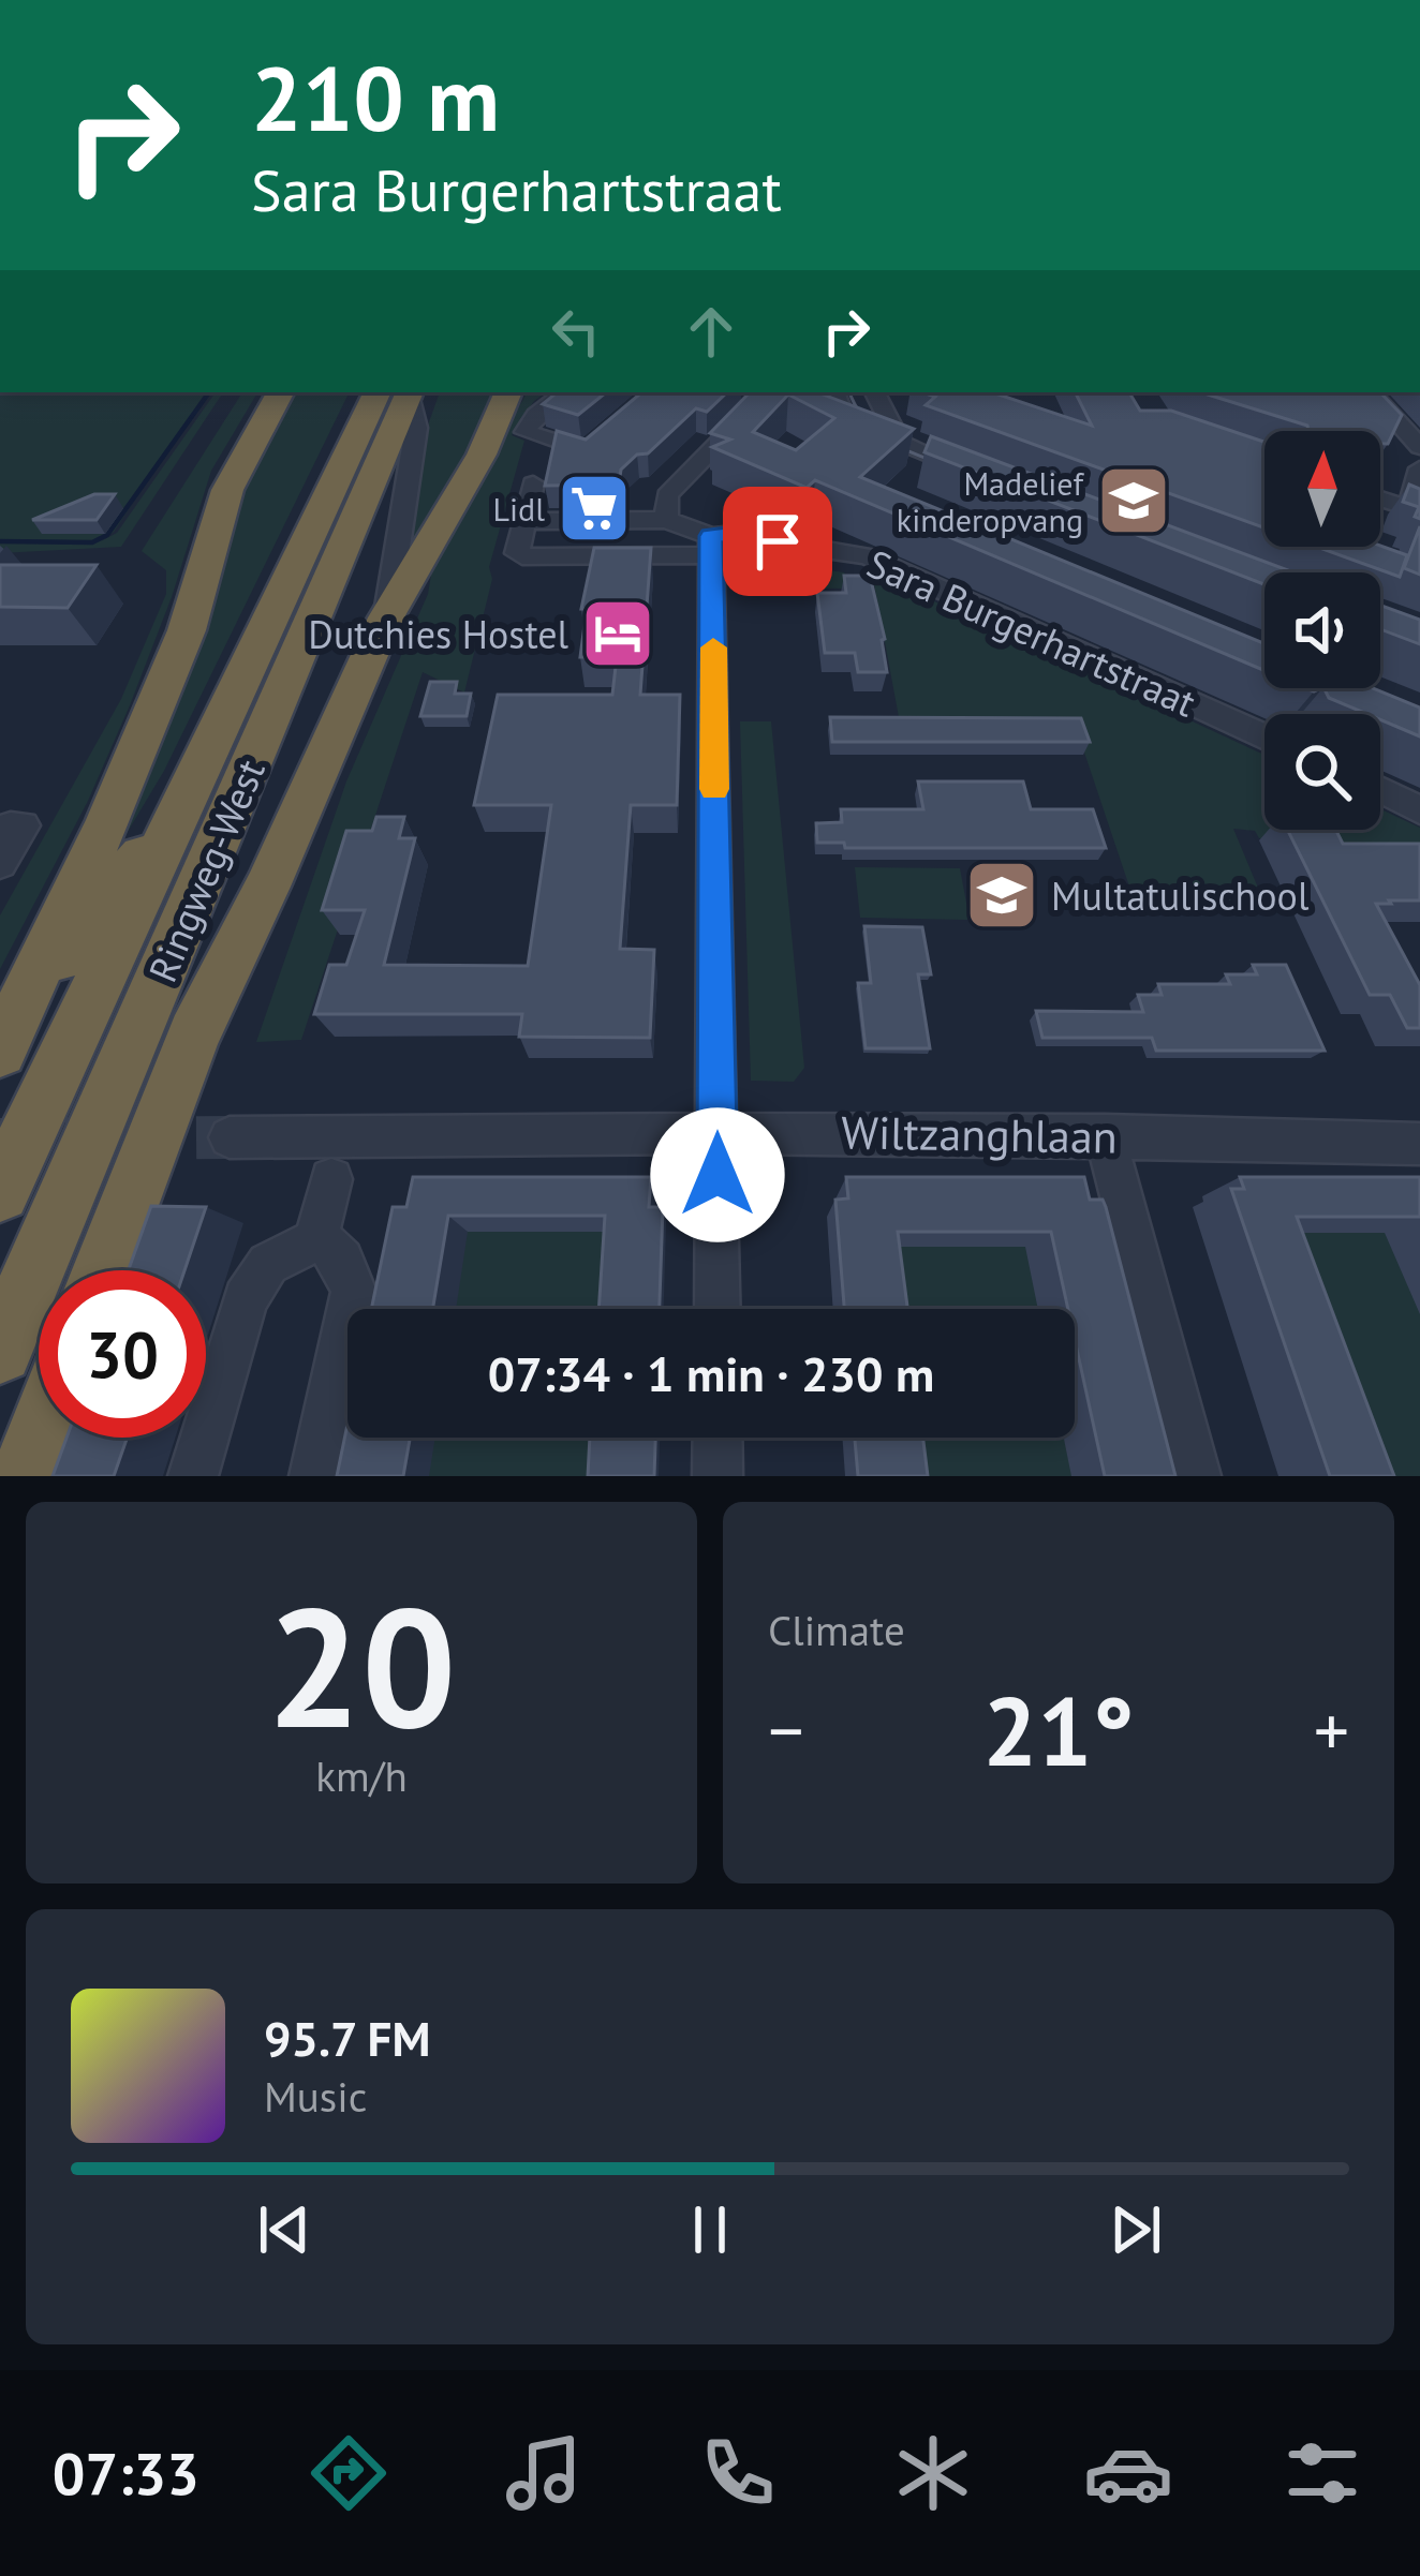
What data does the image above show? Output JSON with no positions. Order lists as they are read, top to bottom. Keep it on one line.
{"streets":{"highway":["Ringweg-West"],"street":["Sara Burgerhartstraat","Wiltzanghlaan"]},"places":{"school or university":["Madelief kinderopvang","Multatulischool"],"supermarket":["Lidl"],"hotel":["Dutchies Hostel"]},"north":"top","page":{"turn":["210 m","Sara Burgerhartstraat"],"limit":"30","trip":"07:34 · 1 min · 230 m","tile":[["20","km/h"],"Climate"],"heat":["−","21°","+"],"song":["95.7 FM","Music"],"tabs":"07:33"}}
